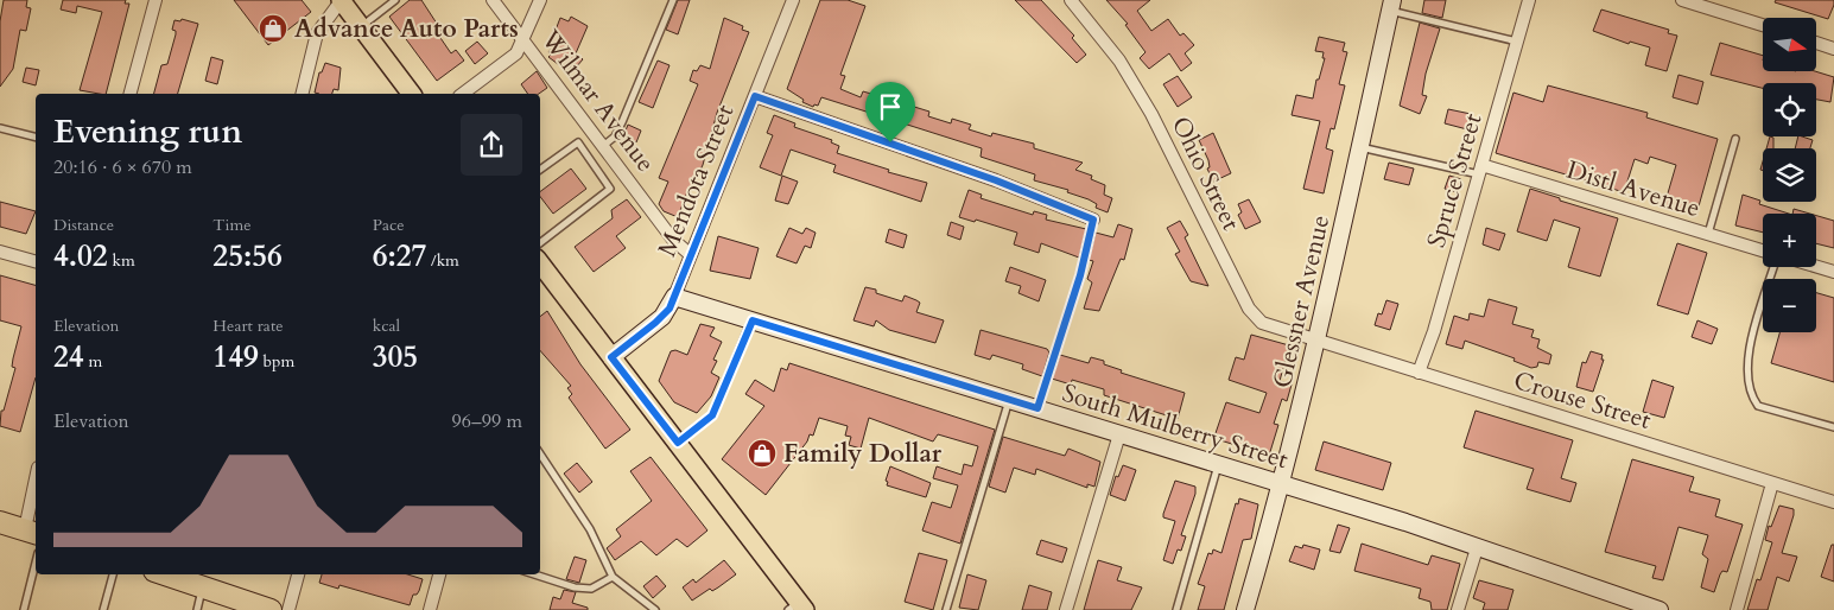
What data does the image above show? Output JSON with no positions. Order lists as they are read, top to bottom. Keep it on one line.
{"streets":{"street":["Wilmar Avenue","Ohio Street","Mendota Street","Spruce Street","Distl Avenue","Glessner Avenue","Crouse Street","South Mulberry Street"]},"crossings":[["Wilmar Avenue","Mendota Street"],["Ohio Street","Glessner Avenue"],["Ohio Street","Crouse Street"],["Mendota Street","South Mulberry Street"],["Spruce Street","Distl Avenue"],["Spruce Street","Crouse Street"],["Glessner Avenue","Crouse Street"],["Glessner Avenue","South Mulberry Street"]],"places":{"shop":["Advance Auto Parts","Family Dollar"]},"north":"right","page":{"map_buttons":["+","−"],"heading":["Evening run","20:16 · 6 × 670 m"],"stats":[["Distance","4.02 km"],["Time","25:56"],["Pace","6:27 /km"],["Elevation","24 m"],["Heart rate","149 bpm"],["kcal","305"]],"chart":["Elevation","96–99 m"]}}
